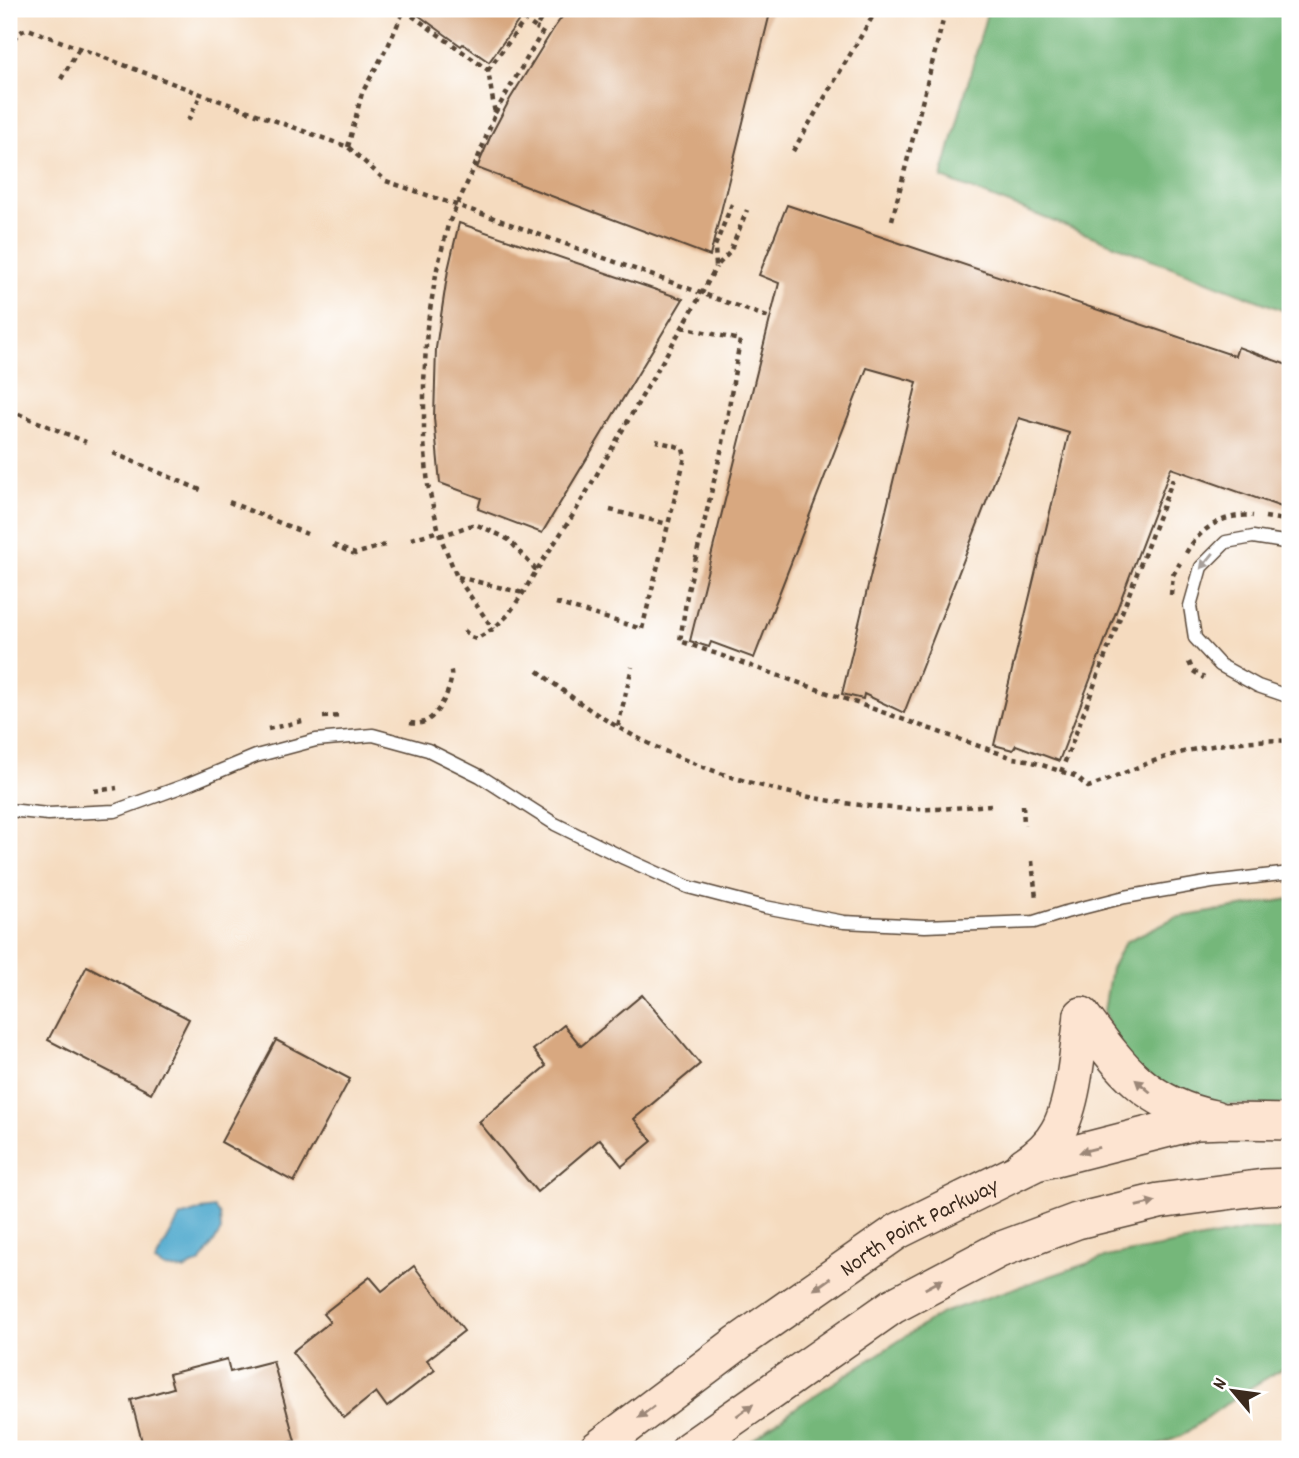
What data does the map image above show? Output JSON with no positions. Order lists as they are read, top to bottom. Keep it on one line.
{"streets":{"street":["North Point Parkway"]},"north":"top left"}
